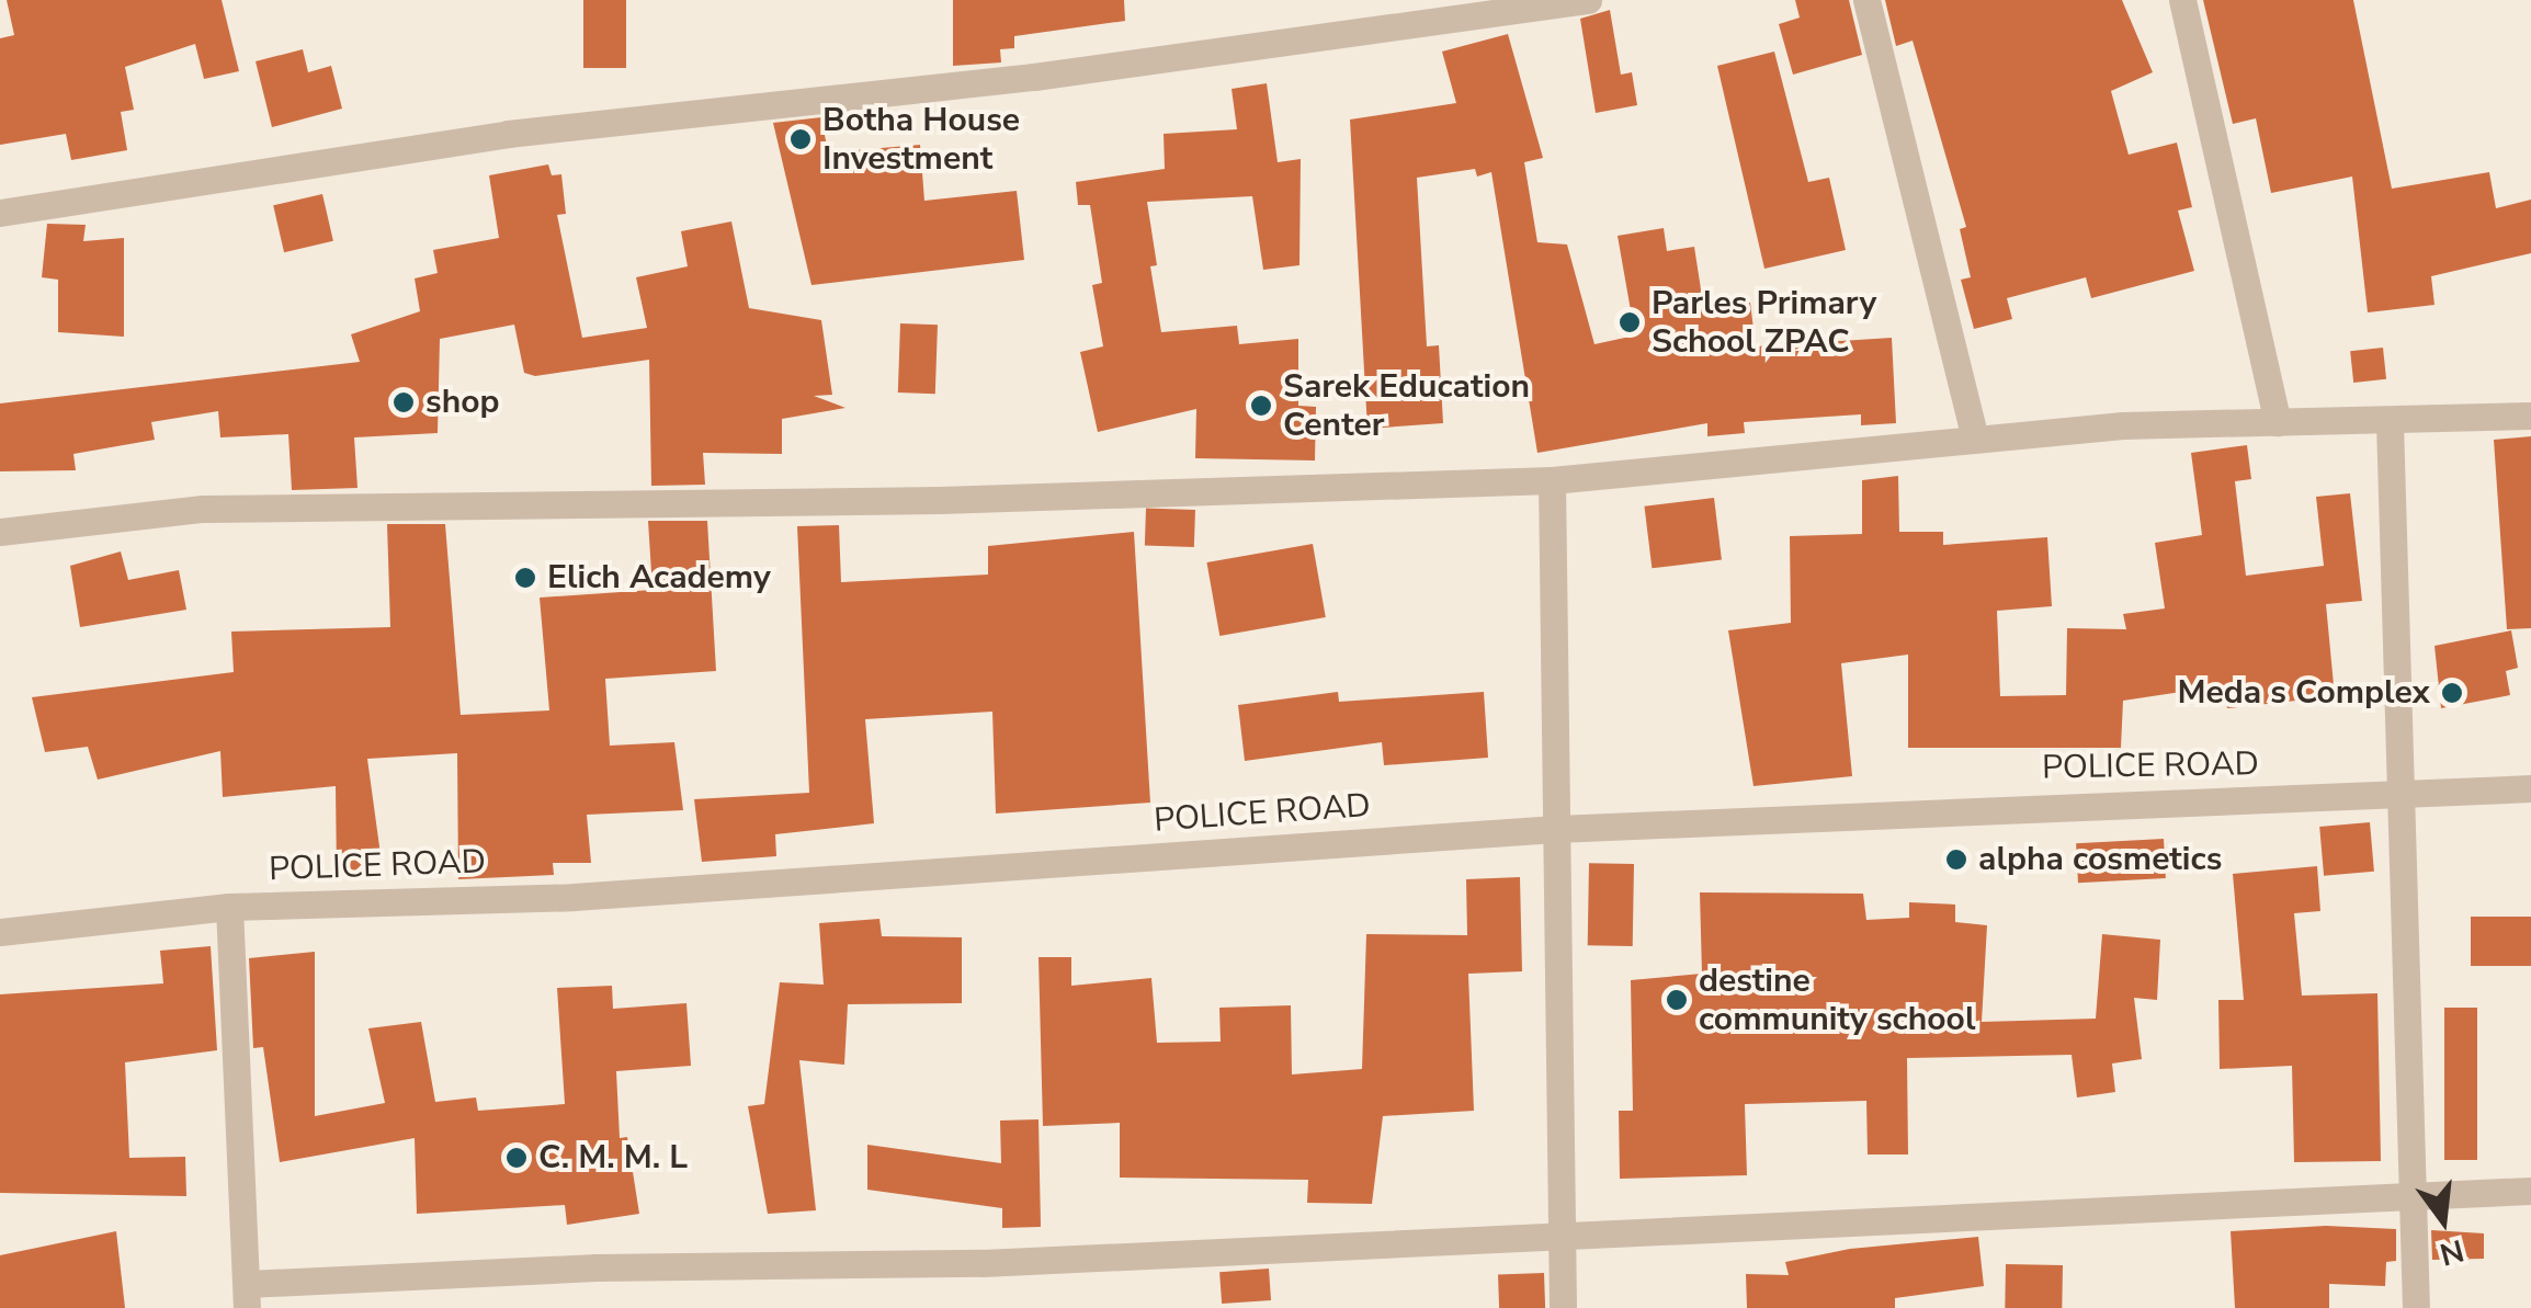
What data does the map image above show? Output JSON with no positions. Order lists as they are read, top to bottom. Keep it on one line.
{"streets":{"street":["POLICE ROAD"]},"places":["Botha House Investment","Parles Primary School ZPAC","shop","Sarek Education Center","Elich Academy","Meda s Complex","alpha cosmetics","destine community school","C. M. M. L"],"north":"bottom"}
